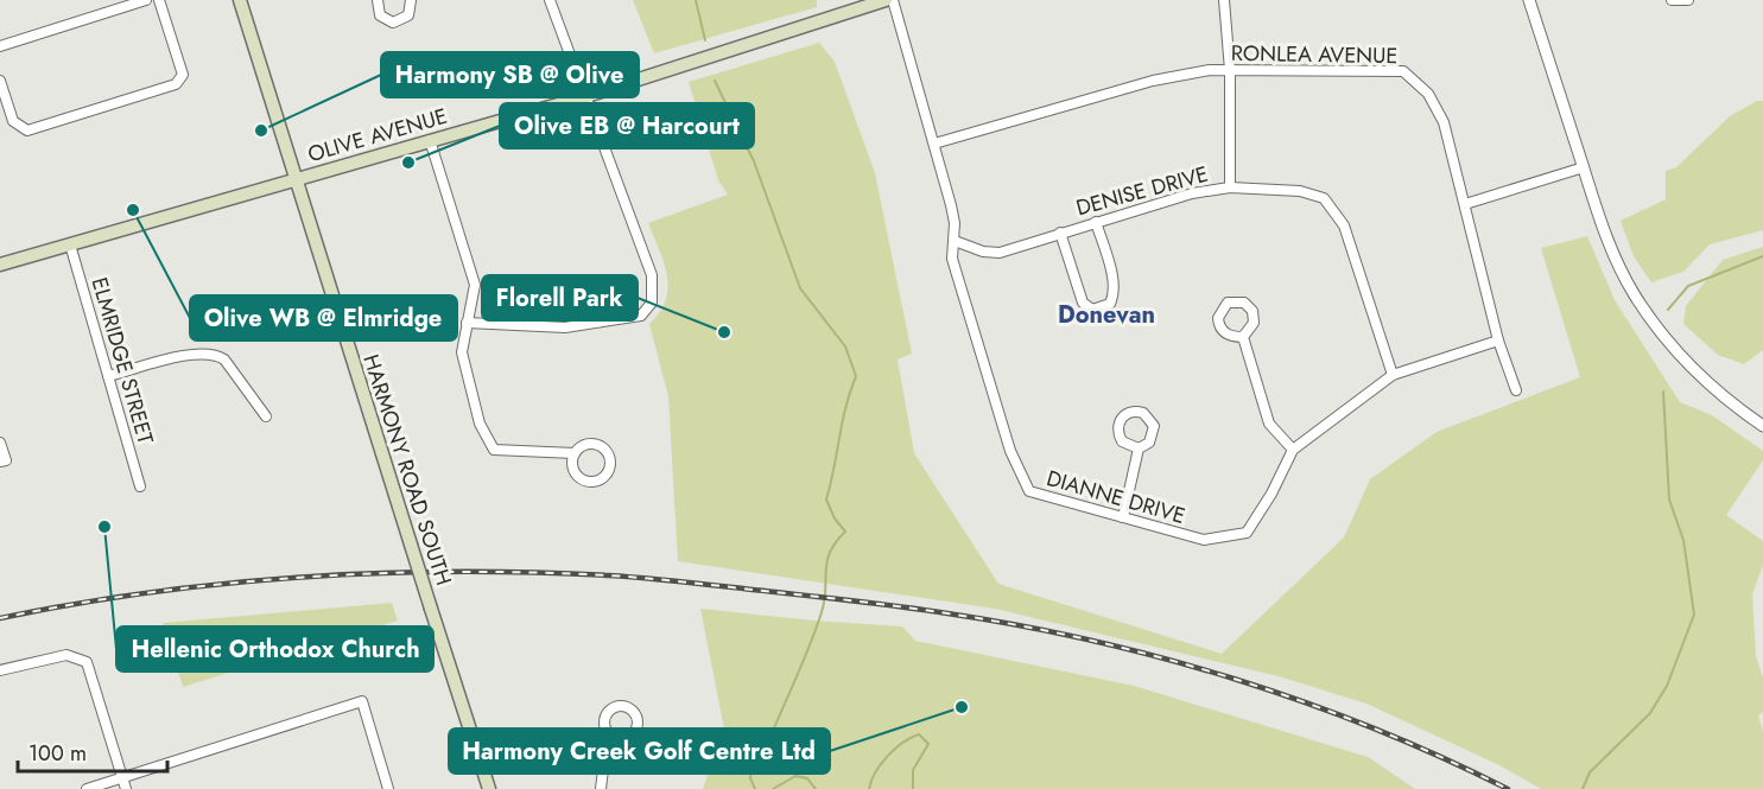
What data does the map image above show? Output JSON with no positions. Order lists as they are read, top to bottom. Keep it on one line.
{"streets":{"main road":["OLIVE AVENUE","HARMONY ROAD SOUTH"],"street":["RONLEA AVENUE","DENISE DRIVE","ELMRIDGE STREET","DIANNE DRIVE"]},"crossings":[["RONLEA AVENUE","DIANNE DRIVE"],["OLIVE AVENUE","ELMRIDGE STREET"],["OLIVE AVENUE","HARMONY ROAD SOUTH"],["DENISE DRIVE","DIANNE DRIVE"]],"districts":["Donevan"],"places":["Harmony SB @ Olive","Olive EB @ Harcourt","Olive WB @ Elmridge","Florell Park","Hellenic Orthodox Church","Harmony Creek Golf Centre Ltd"],"scale_bar":"100 m"}
